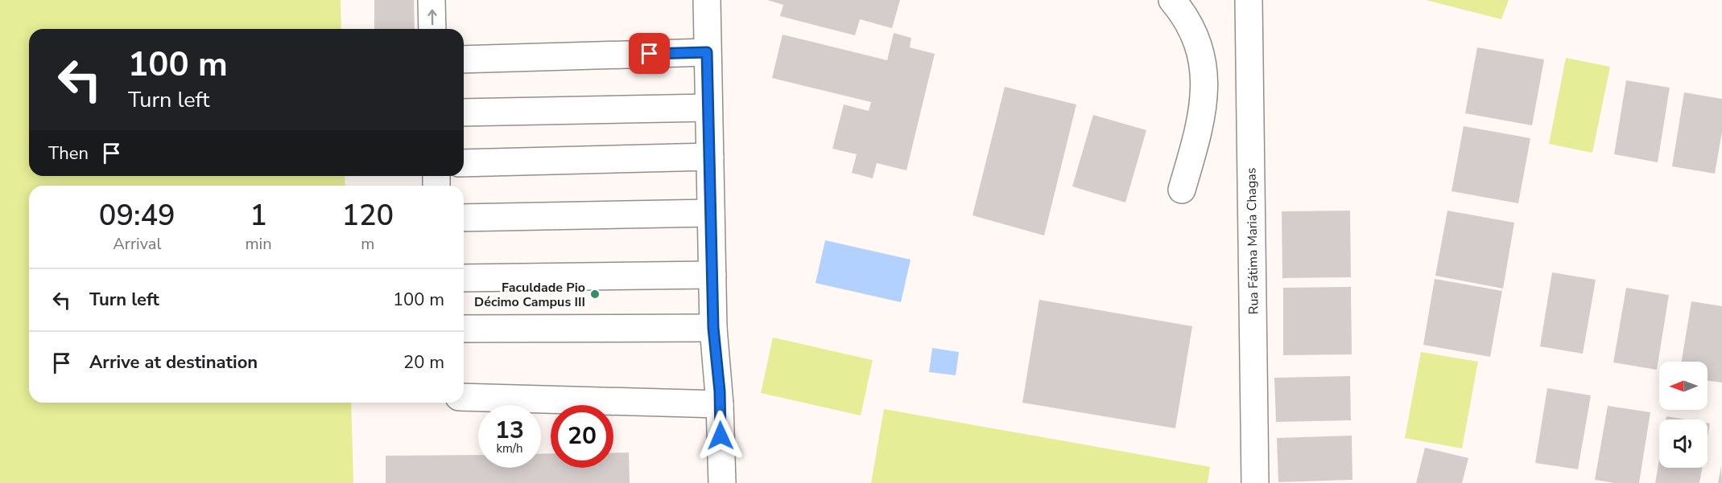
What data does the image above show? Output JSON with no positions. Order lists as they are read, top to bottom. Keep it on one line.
{"streets":{"street":["Rua Fátima Maria Chagas"]},"places":["Faculdade Pio Décimo Campus III"],"north":"left","page":{"turn":["100 m","Turn left"],"then":"Then","eta":["09:49","Arrival","1","min","120","m"],"list":[{"name":"Turn left","value":"100 m"},{"name":"Arrive at destination","value":"20 m"}],"speed":"13 km/h","limit":"20"}}
